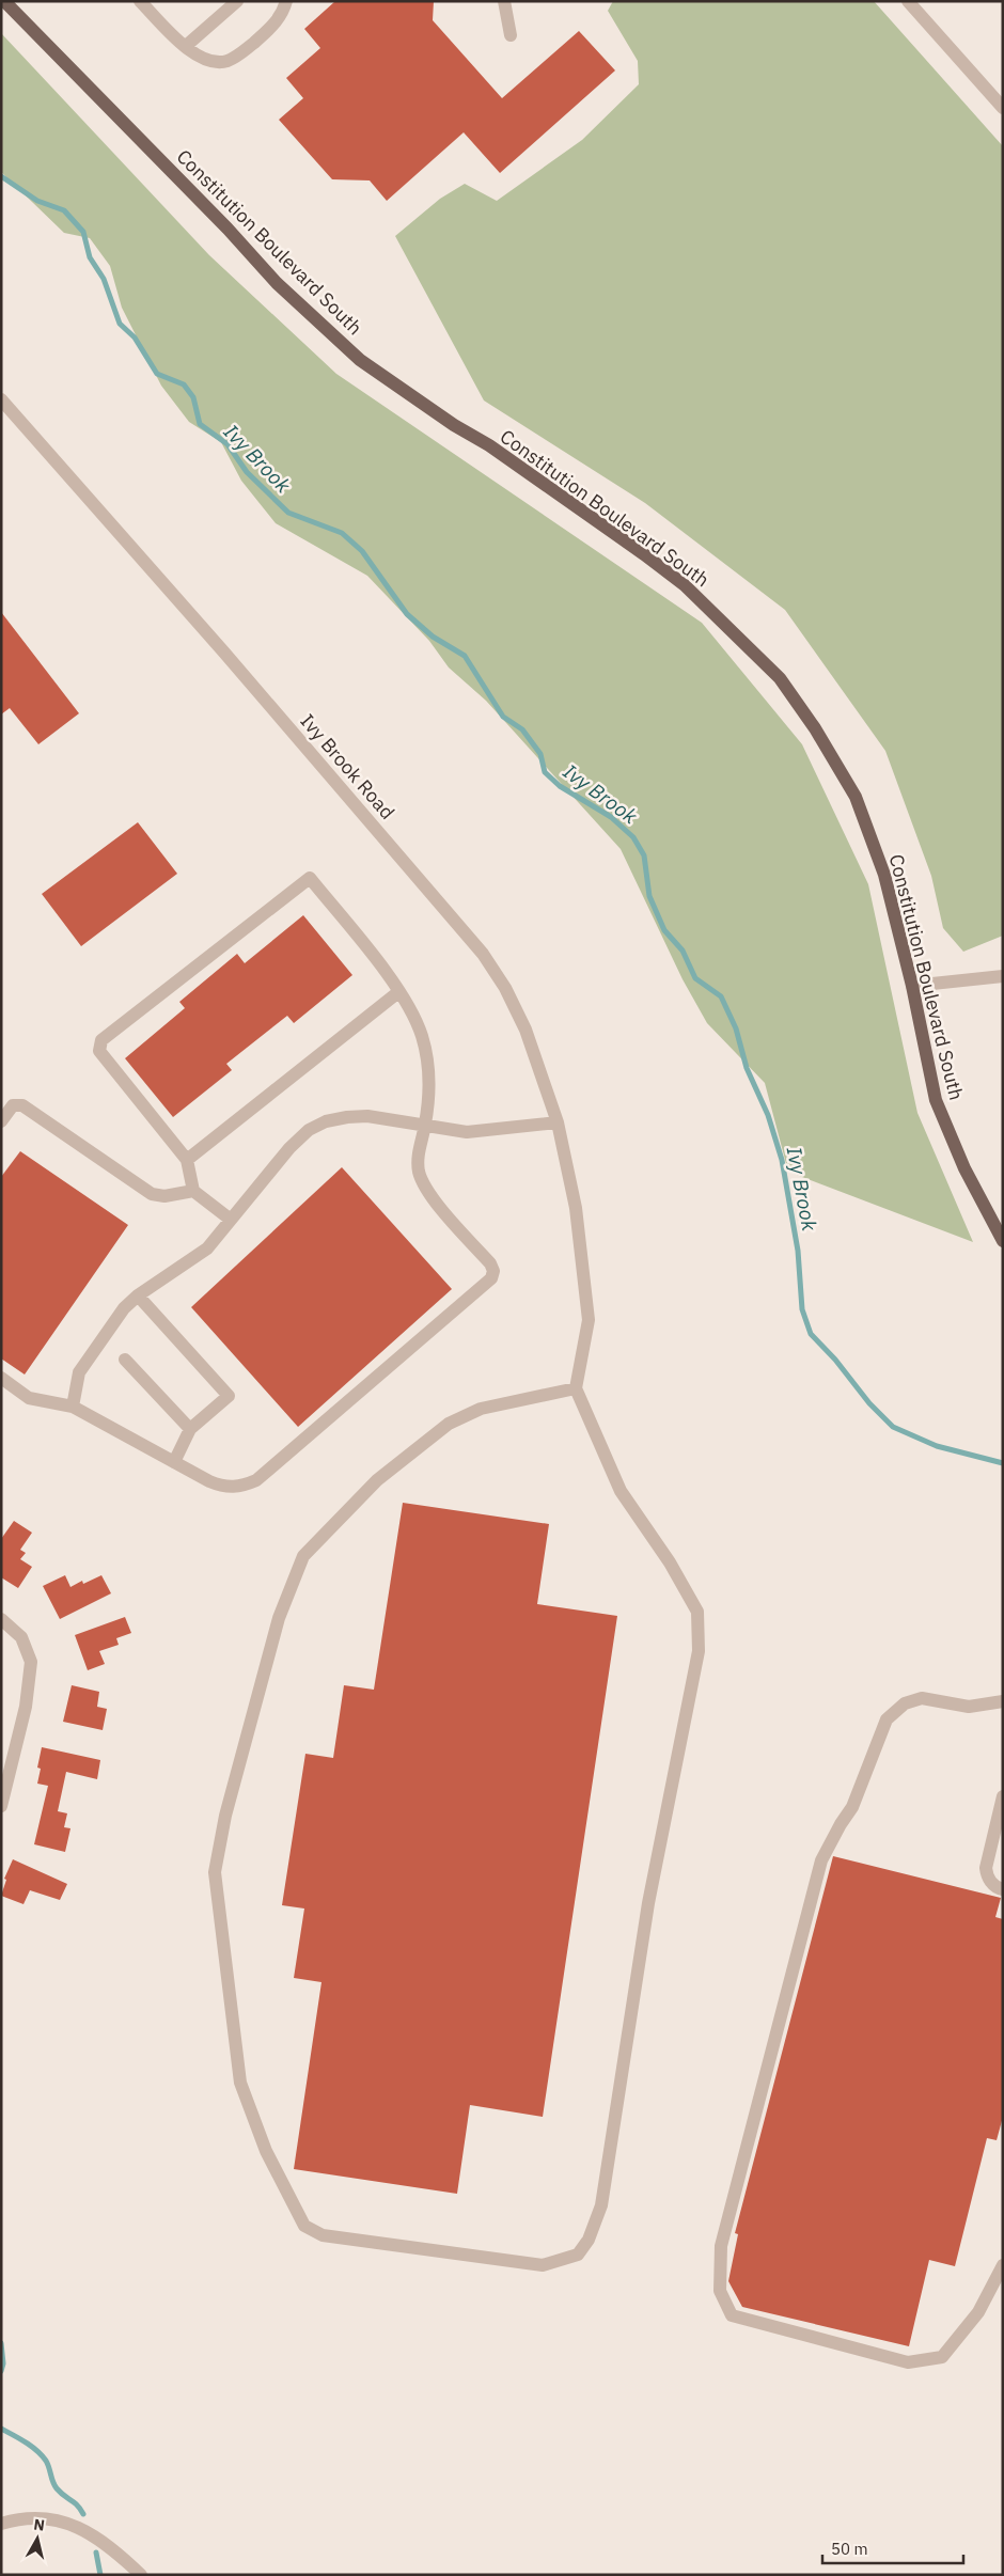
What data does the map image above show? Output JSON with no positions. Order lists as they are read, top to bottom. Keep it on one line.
{"streets":{"main road":["Constitution Boulevard South"],"street":["Ivy Brook Road"]},"water":["Ivy Brook"],"scale_bar":"50 m","north":"top"}
